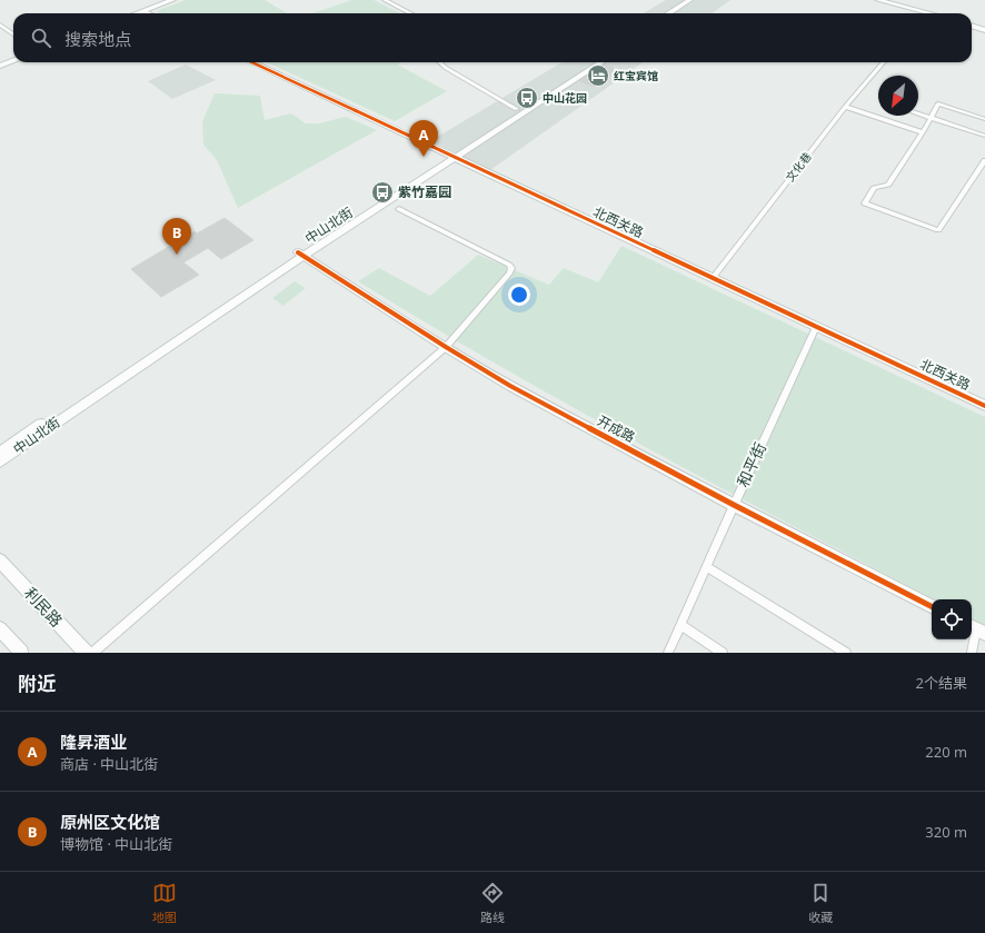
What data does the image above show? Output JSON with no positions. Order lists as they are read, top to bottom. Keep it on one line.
{"streets":{"street":["文化巷","北西关路","中山北街","开成路","和平街","利民路"]},"crossings":[["文化巷","北西关路"],["北西关路","中山北街"],["北西关路","和平街"],["中山北街","开成路"],["开成路","和平街"]],"places":{"hotel":["红宝宾馆"],"bus stop":["中山花园","紫竹嘉园"]},"north":"bottom left","page":{"search":"搜索地点","pins":["A","B"],"heading":["附近","2个结果"],"list":[{"mark":"A","name":"隆昇酒业","note":"商店 · 中山北街","value":"220 m"},{"mark":"B","name":"原州区文化馆","note":"博物馆 · 中山北街","value":"320 m"}],"nav":["地图","路线","收藏"]}}
